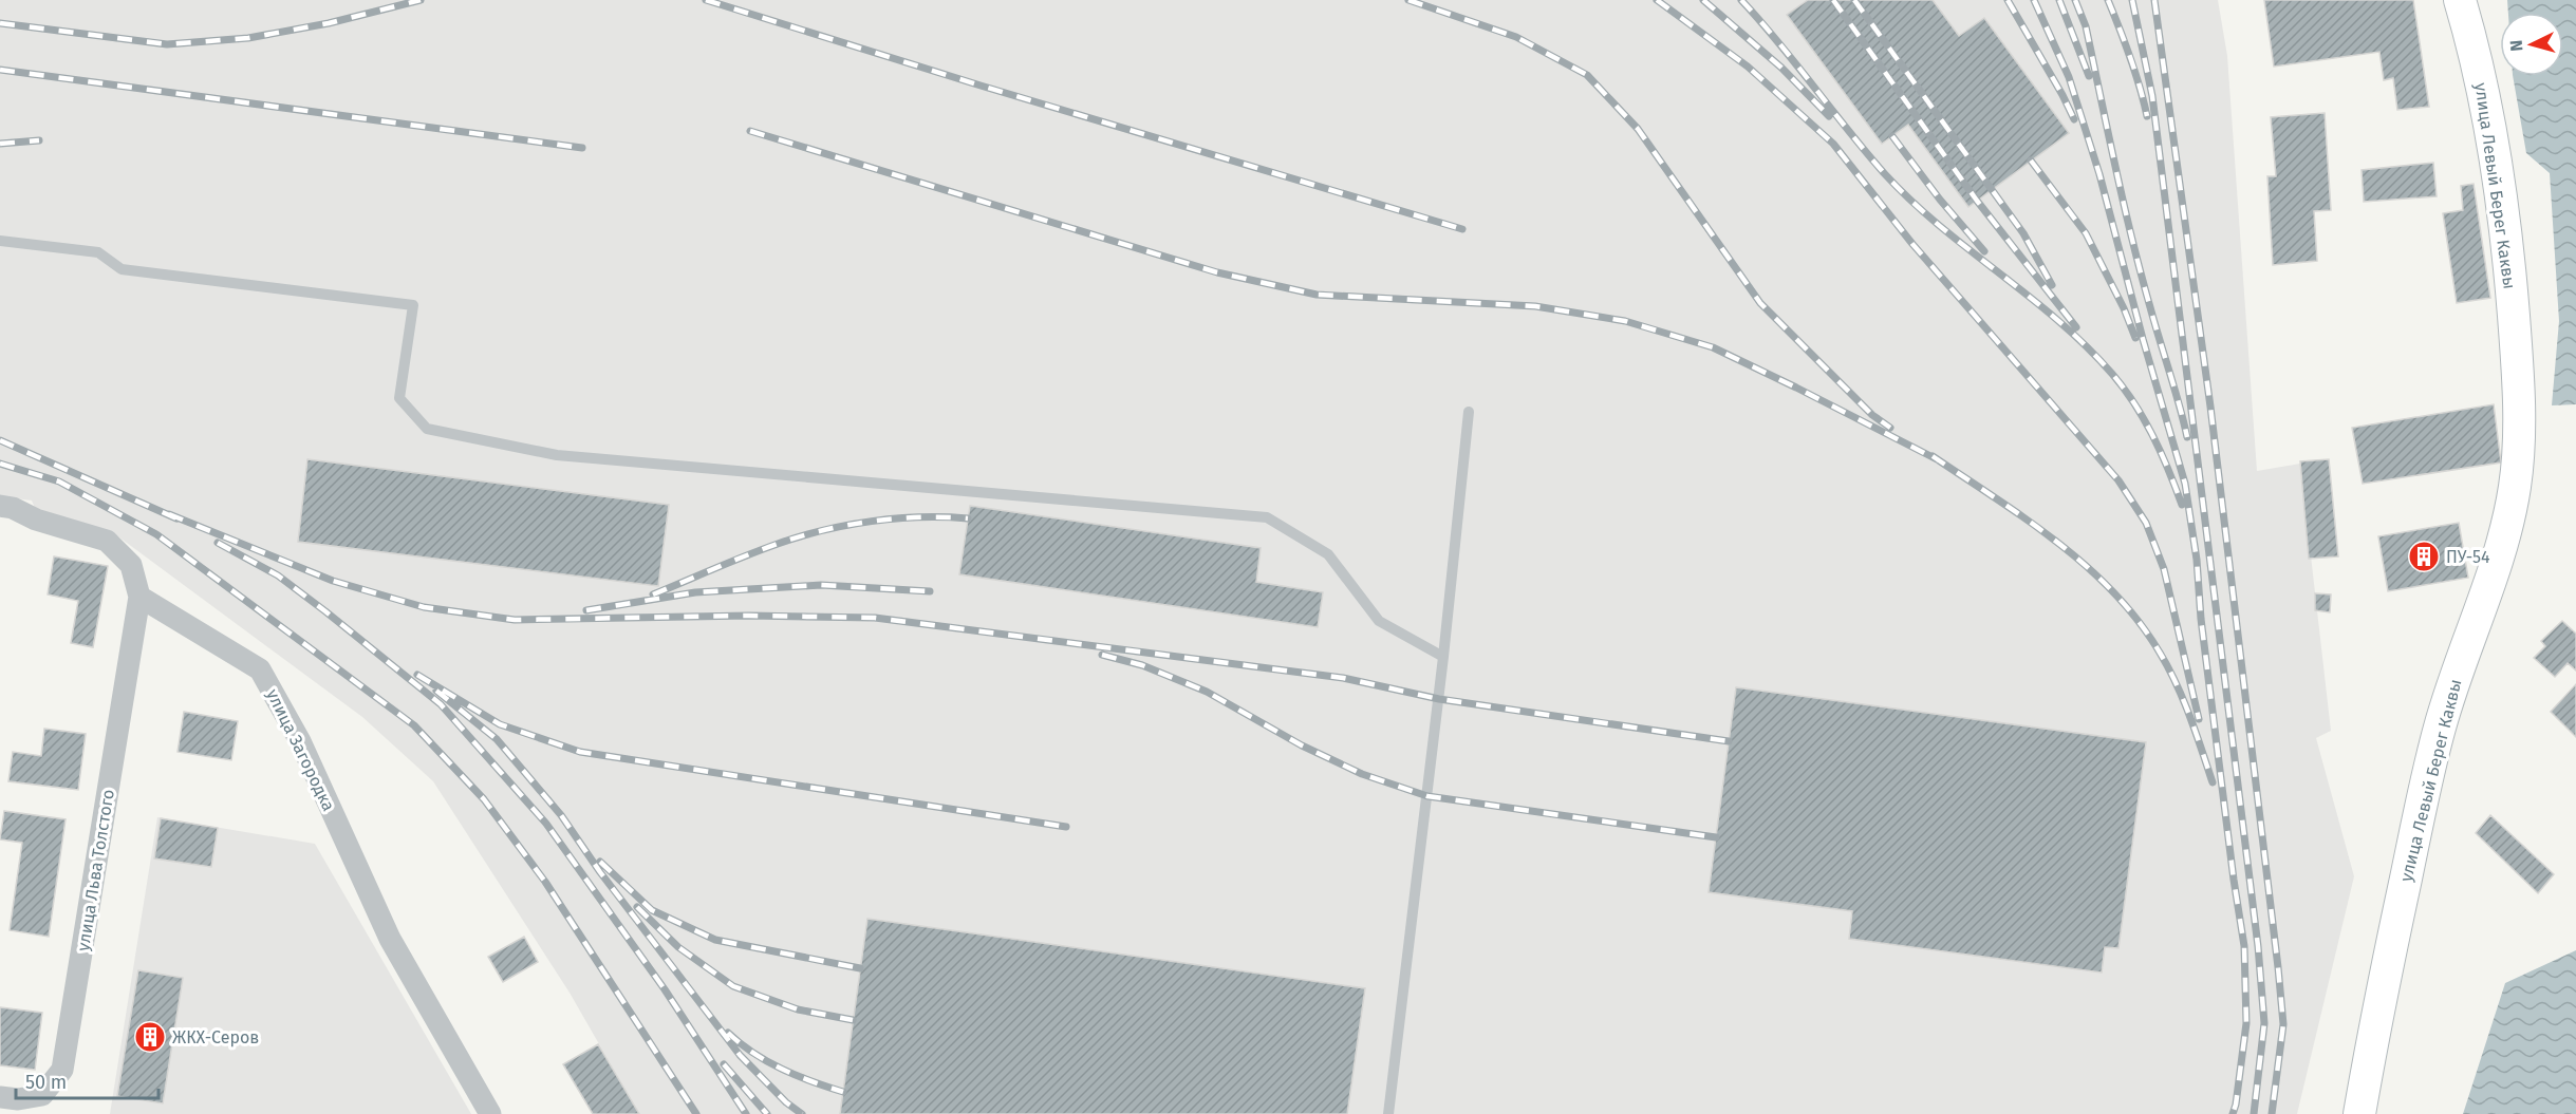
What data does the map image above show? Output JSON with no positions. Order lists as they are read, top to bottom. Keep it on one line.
{"streets":{"main road":["улица Левый Берег Каквы"],"street":["улица Загородка","улица Льва Толстого"]},"crossings":[["улица Загородка","улица Льва Толстого"]],"places":{"building":["ПУ-54","ЖКХ-Серов"]},"scale_bar":"50 m","north":"left"}
